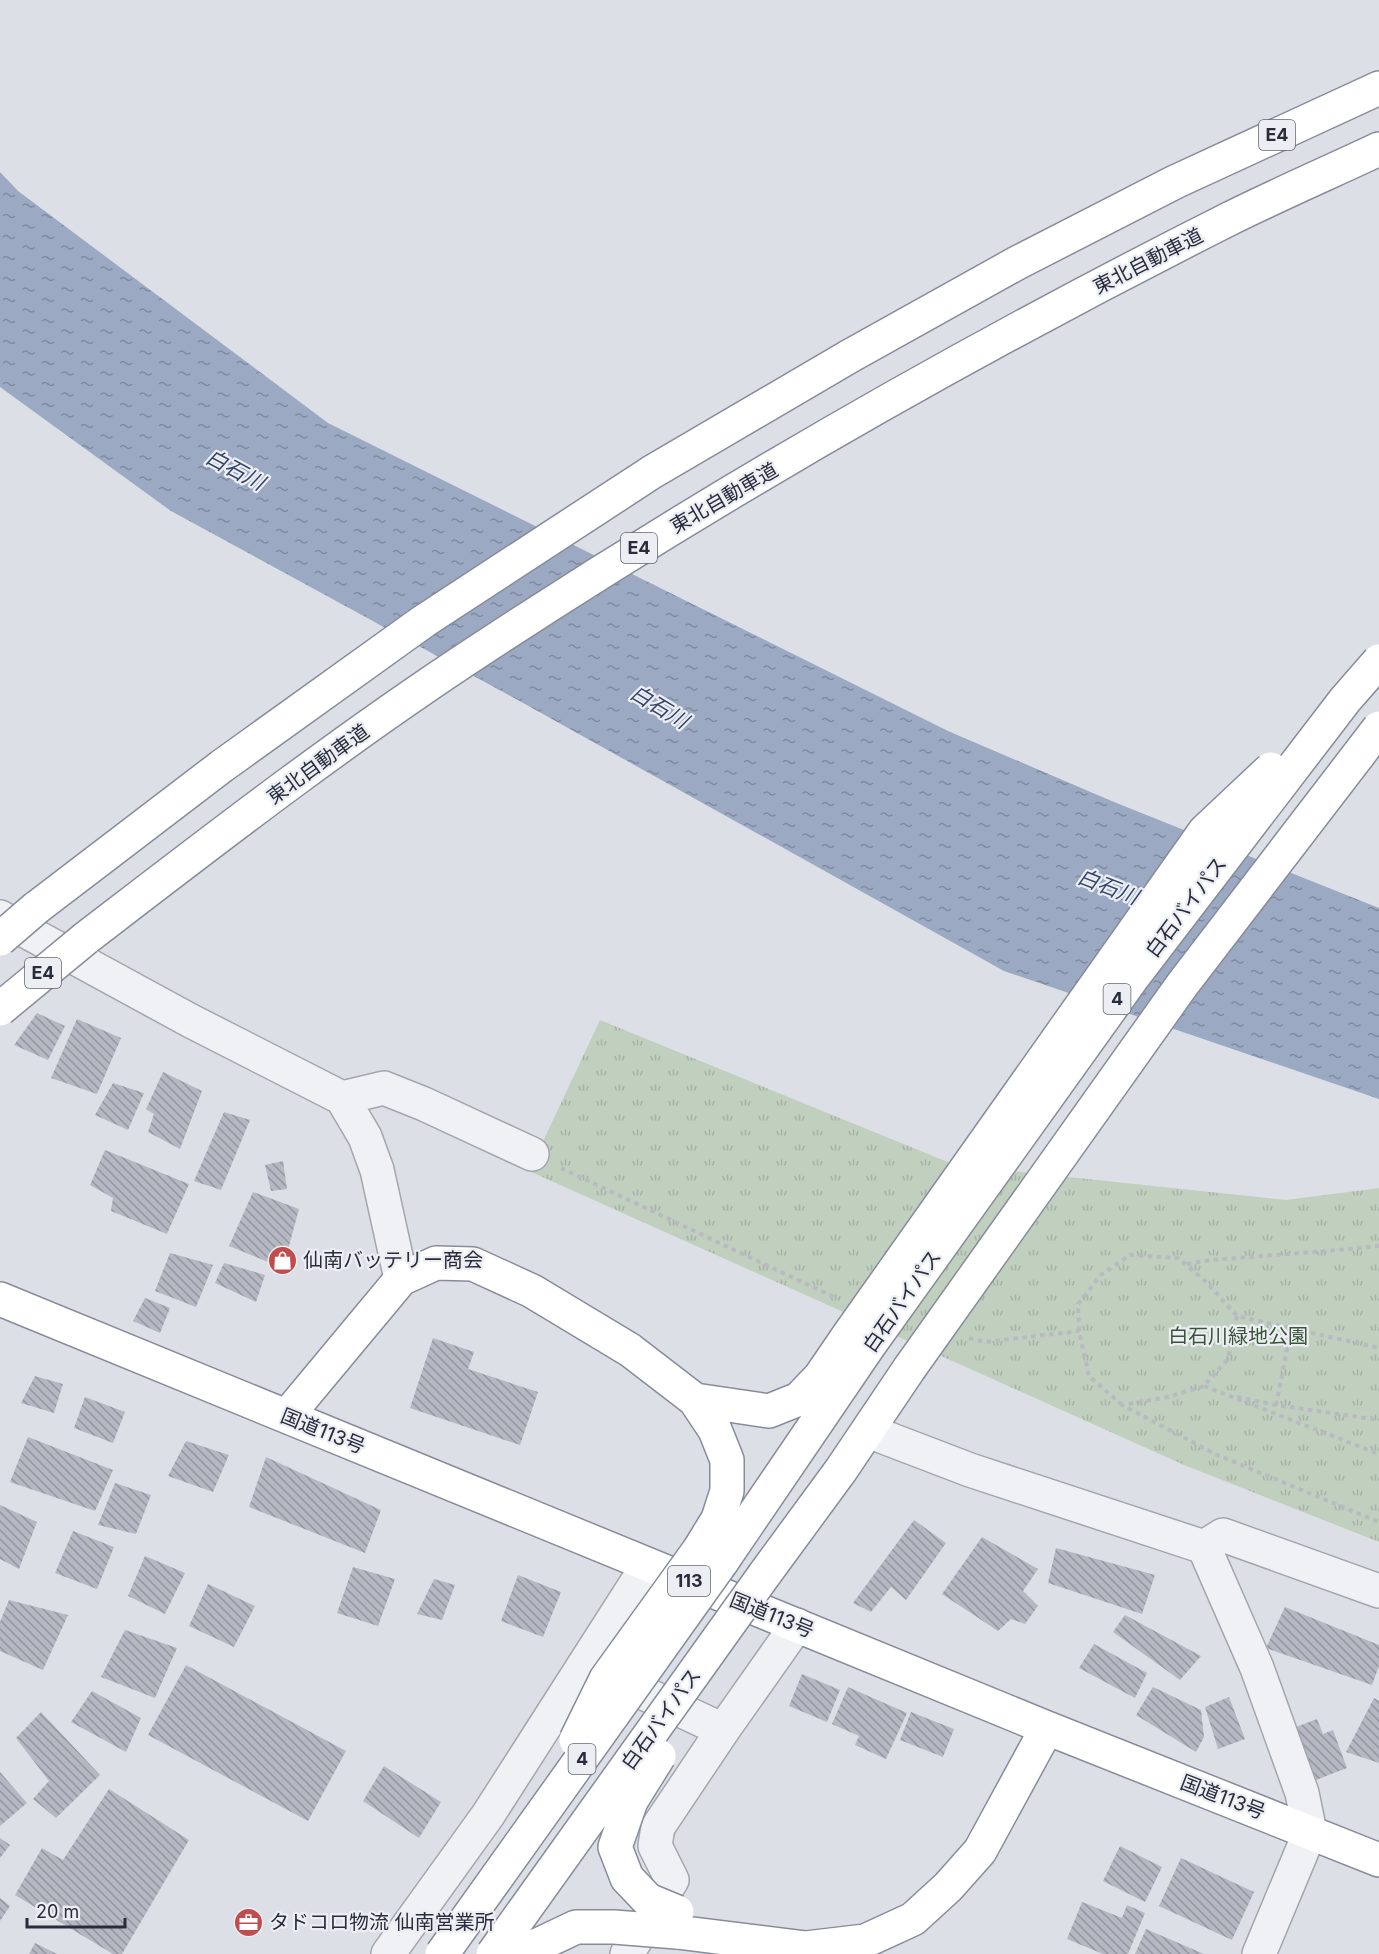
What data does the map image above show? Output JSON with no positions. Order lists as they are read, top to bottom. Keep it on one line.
{"streets":{"highway":["E4","東北自動車道","白石バイパス","4","国道113号","113"]},"crossings":[["白石バイパス","4"]],"water":["白石川"],"parks":["白石川緑地公園"],"places":{"shop":["仙南バッテリー商会"],"office":["タドコロ物流 仙南営業所"]},"scale_bar":"20 m"}
